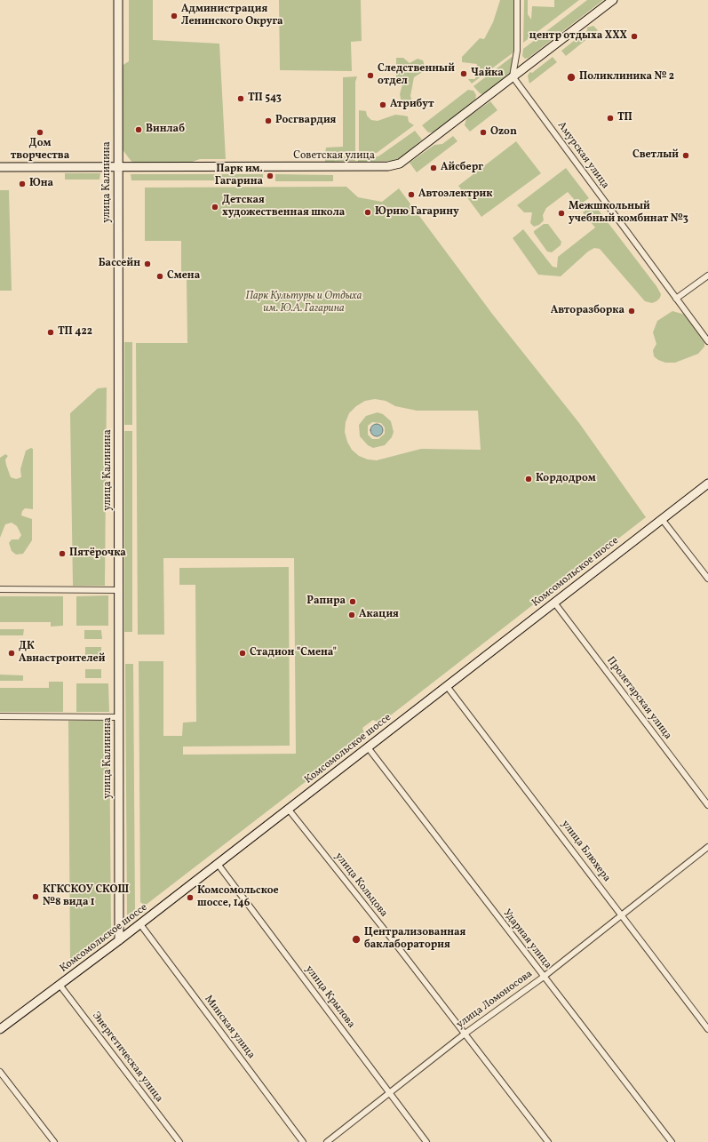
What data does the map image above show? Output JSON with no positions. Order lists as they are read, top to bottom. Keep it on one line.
{"streets":{"street":["Амурская улица","Советская улица","улица Калинина","Комсомольское шоссе","Пролетарская улица","улица Блюхера","улица Кольцова","Ударная улица","улица Крылова","улица Ломоносова","Минская улица","Энергетическая улица"]},"crossings":[["Амурская улица","Советская улица"],["Советская улица","улица Калинина"],["улица Калинина","Комсомольское шоссе"],["Комсомольское шоссе","Пролетарская улица"],["Комсомольское шоссе","улица Блюхера"],["Комсомольское шоссе","улица Кольцова"],["Комсомольское шоссе","Ударная улица"],["Комсомольское шоссе","улица Крылова"],["Комсомольское шоссе","Минская улица"],["Комсомольское шоссе","Энергетическая улица"],["улица Блюхера","улица Ломоносова"],["улица Кольцова","улица Ломоносова"],["Ударная улица","улица Ломоносова"],["улица Крылова","улица Ломоносова"]],"parks":["Парк Культуры и Отдыха им. Ю.А. Гагарина"],"places":["Администрация Ленинского Округа","центр отдыха ХХХ","Чайка","Следственный отдел","Поликлиника № 2","ТП 543","Атрибут","ТП","Росгвардия","Винлаб","Дом творчества","Ozon","Светлый","Айсберг","Парк им. Гагарина","Юна","Автоэлектрик","Детская художественная школа","Юрию Гагарину","Межшкольный учебный комбинат №3","Бассейн","Смена","Авторазборка","ТП 422","Кордодром","Пятёрочка","Рапира","Акация","ДК Авиастроителей","Стадион \"Смена\"","КГКСКОУ СКОШ №8 вида 1","Комсомольское шоссе, 146","Централизованная баклаборатория"]}
